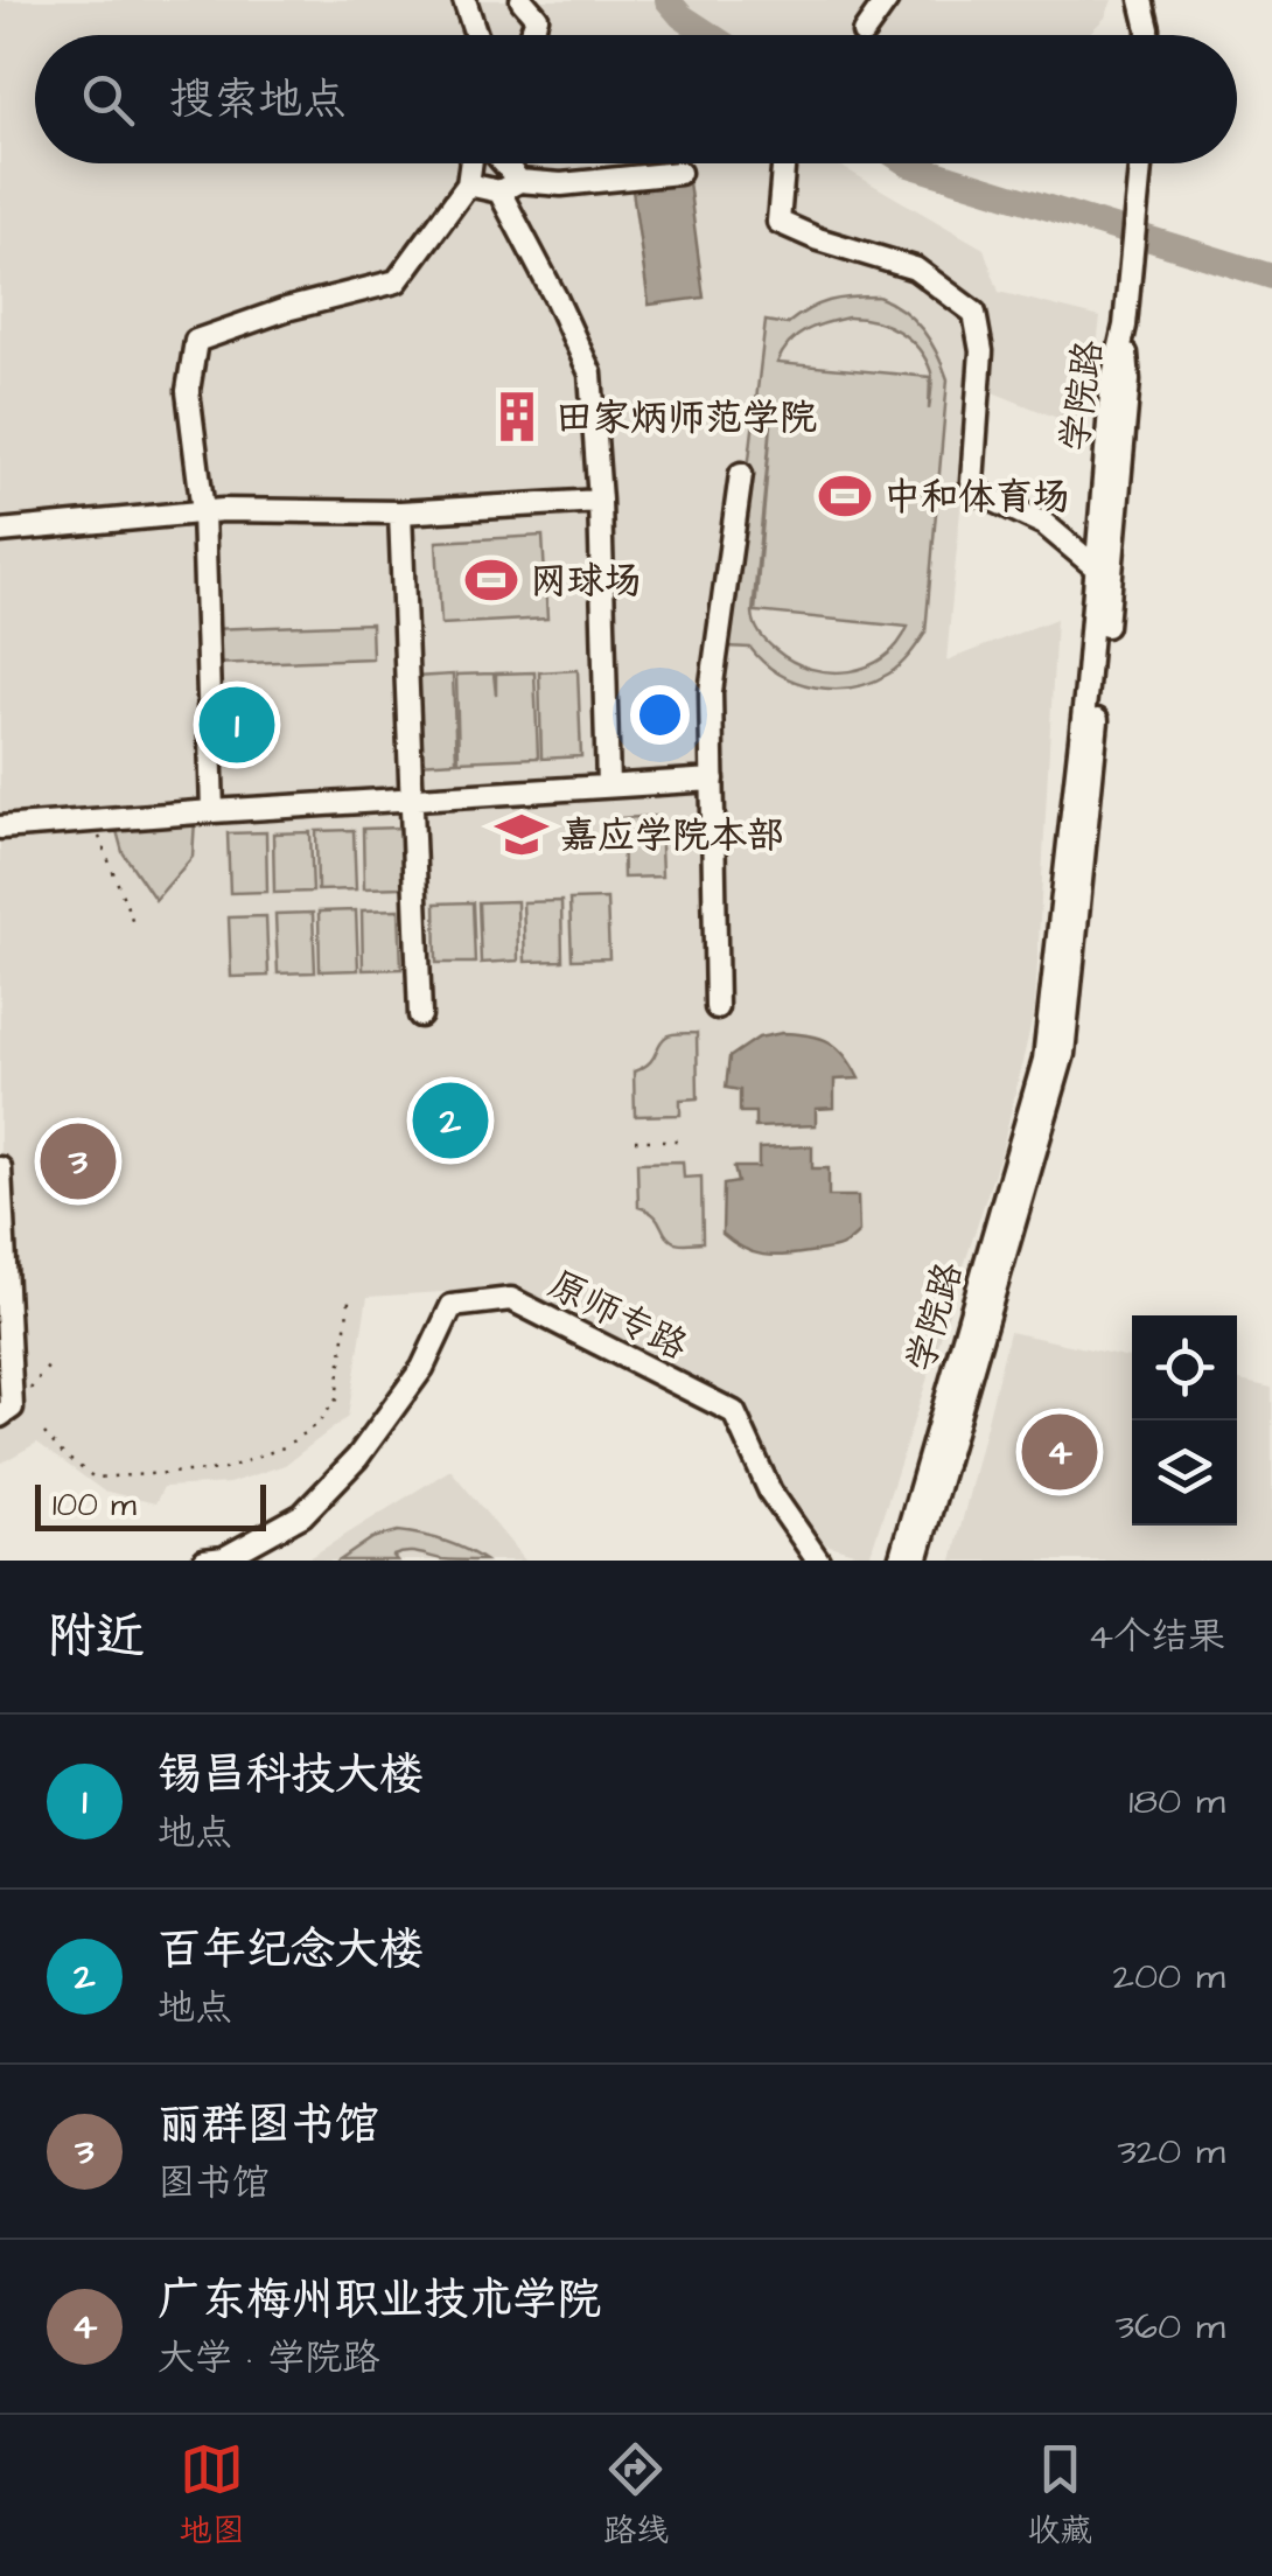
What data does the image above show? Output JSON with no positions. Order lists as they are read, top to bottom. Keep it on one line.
{"streets":{"street":["学院路","原师专路"]},"places":{"building":["田家炳师范学院"],"sports":["中和体育场","网球场"],"school or university":["嘉应学院本部"]},"scale_bar":"100 m","page":{"search":"搜索地点","pins":["1","2","3","4"],"scale":"100 m","heading":["附近","4个结果"],"list":[{"mark":"1","name":"锡昌科技大楼","note":"地点","value":"180 m"},{"mark":"2","name":"百年纪念大楼","note":"地点","value":"200 m"},{"mark":"3","name":"丽群图书馆","note":"图书馆","value":"320 m"},{"mark":"4","name":"广东梅州职业技术学院","note":"大学 · 学院路","value":"360 m"}],"nav":["地图","路线","收藏"]}}
